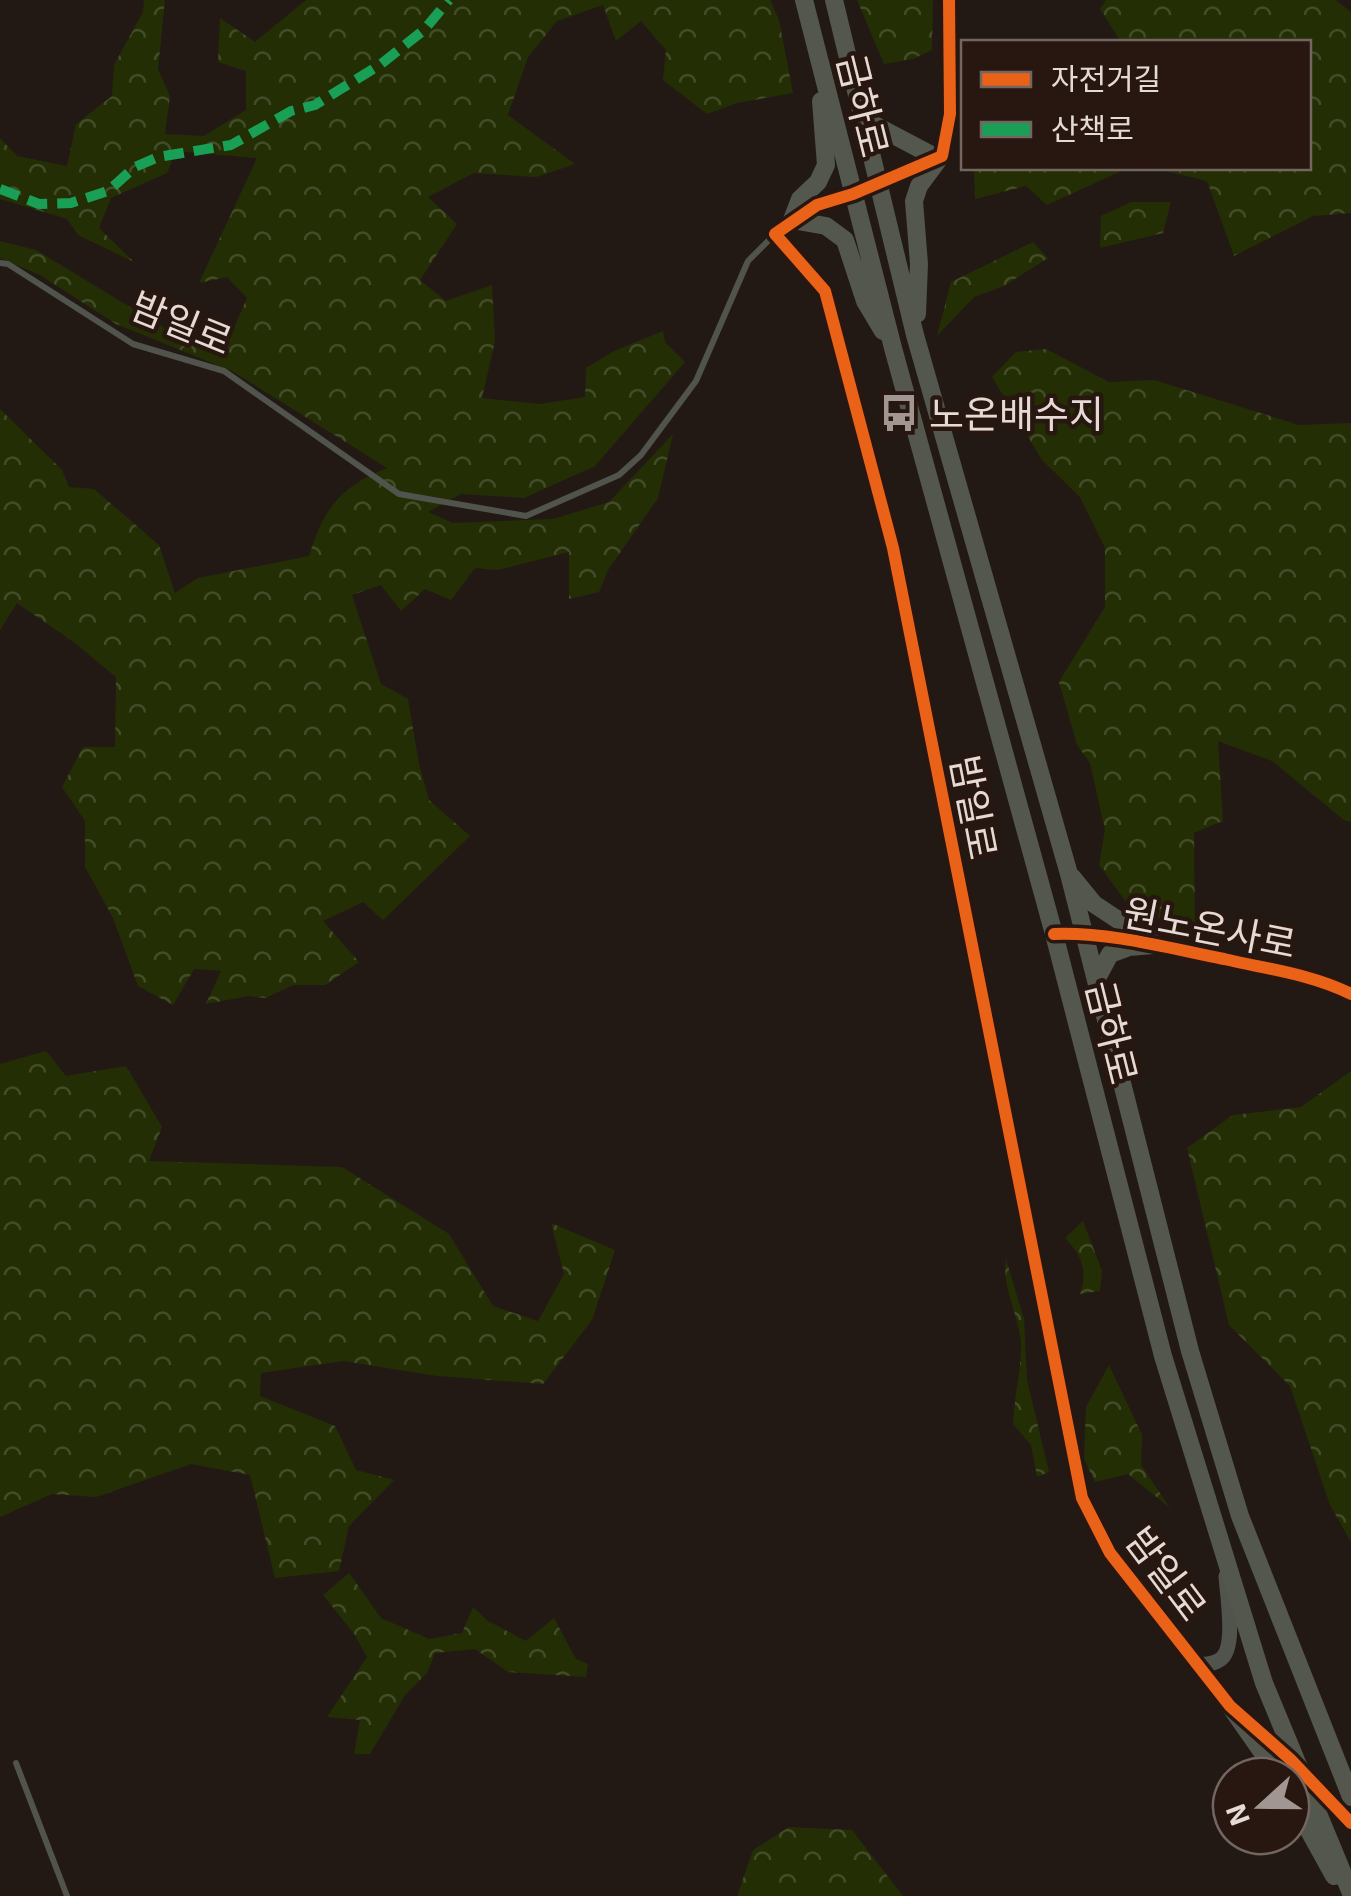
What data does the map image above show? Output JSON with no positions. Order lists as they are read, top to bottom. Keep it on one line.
{"streets":{"main road":["금하로"],"street":["밤일로","원노온사로"]},"crossings":[["금하로","밤일로"],["금하로","원노온사로"]],"places":{"bus stop":["노온배수지"]},"legend":["자전거길","산책로"],"north":"left"}
